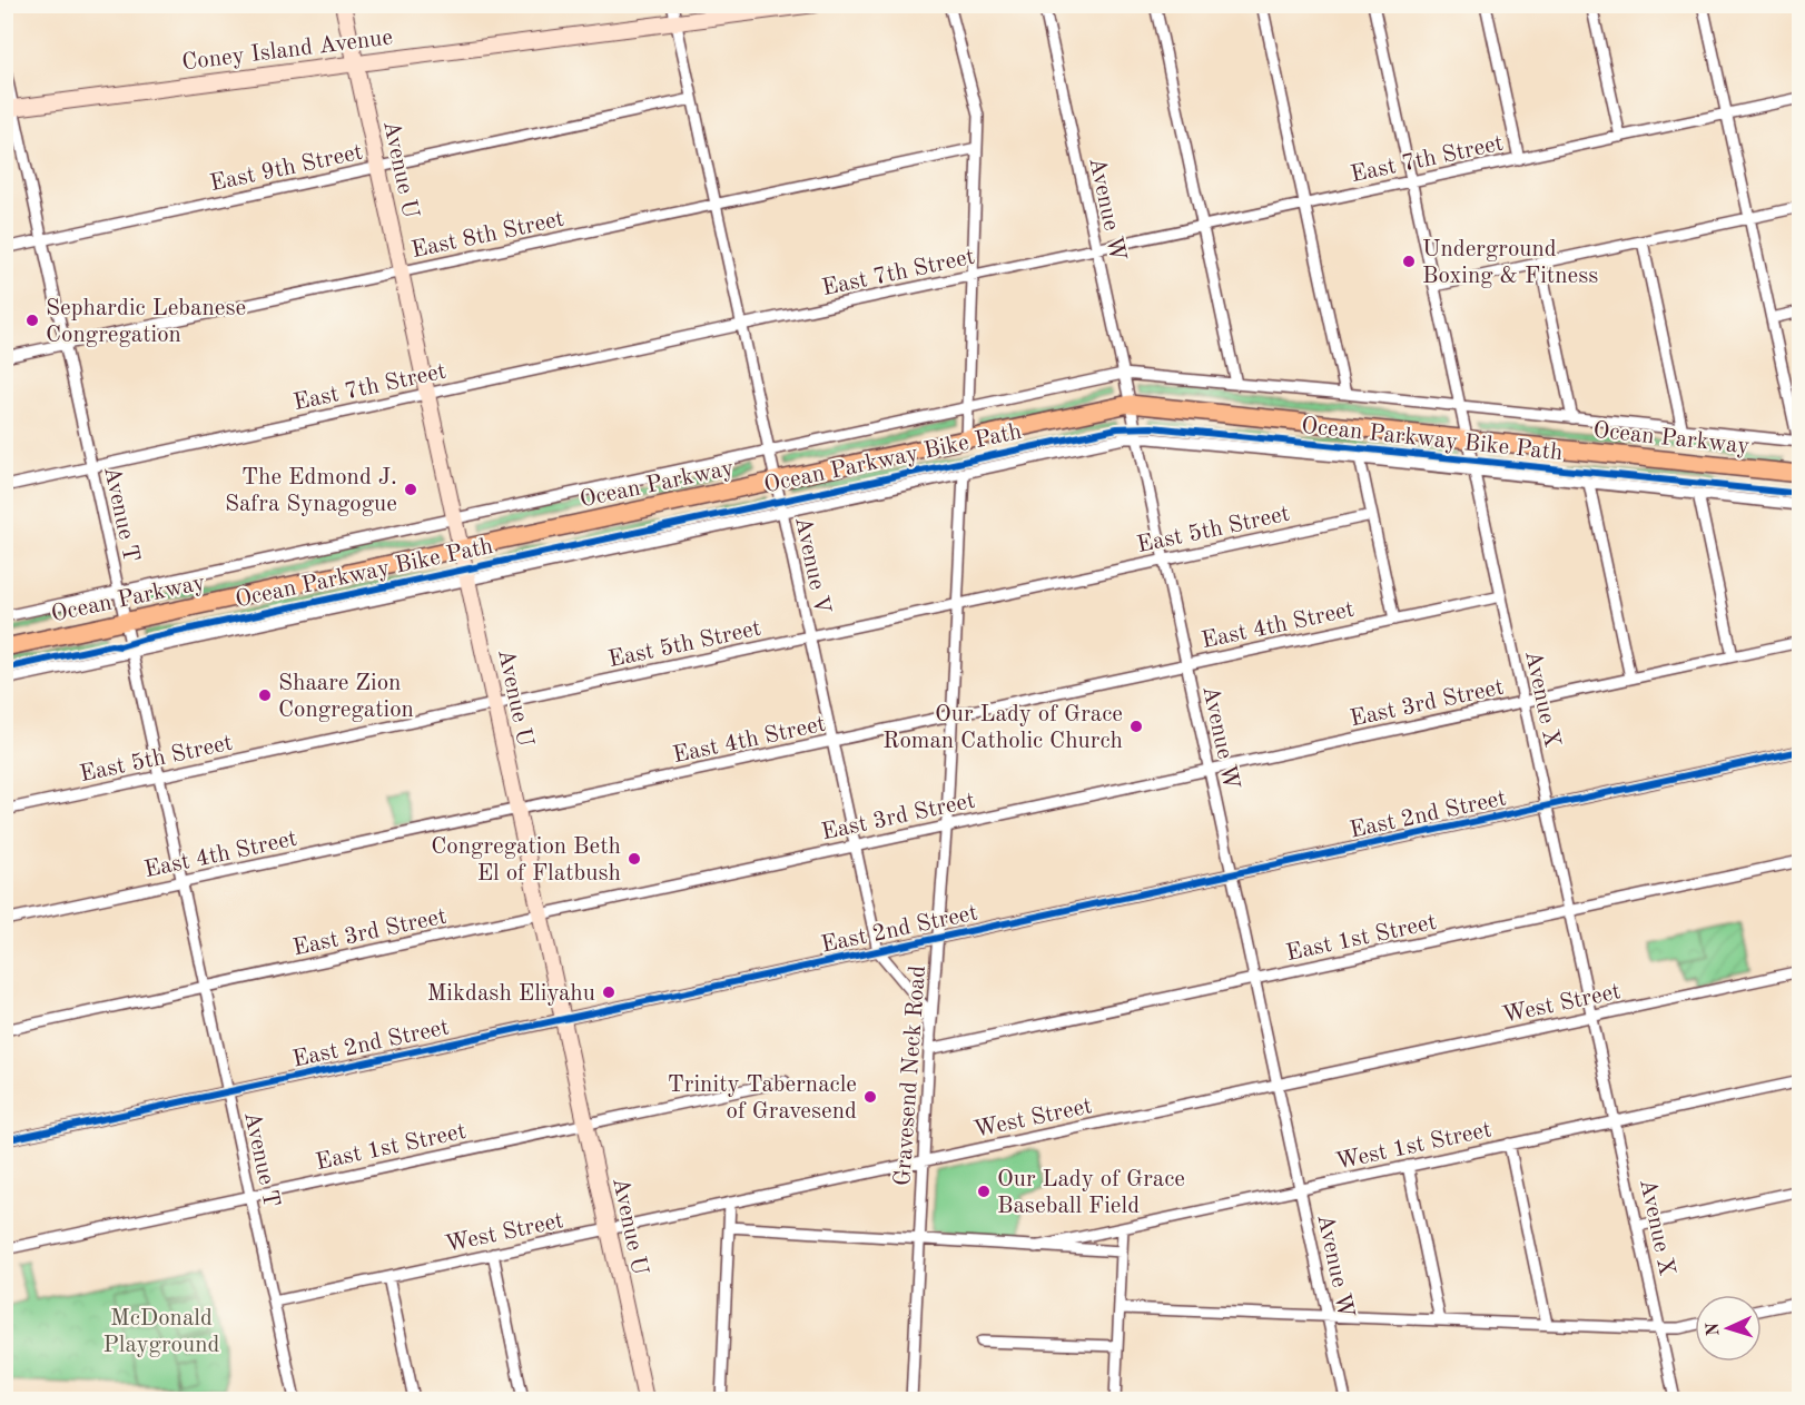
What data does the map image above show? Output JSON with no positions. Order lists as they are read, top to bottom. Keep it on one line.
{"streets":{"main road":["Coney Island Avenue","Avenue U","Ocean Parkway"],"street":["East 7th Street","East 9th Street","Avenue W","East 8th Street","Avenue T","East 5th Street","Avenue V","East 4th Street","Avenue X","East 3rd Street","East 2nd Street","East 1st Street","West Street","Gravesend Neck Road","West 1st Street"],"cycle path":["Ocean Parkway Bike Path"]},"crossings":[["Coney Island Avenue","Avenue U"],["Coney Island Avenue","Avenue T"],["Coney Island Avenue","Avenue V"],["East 7th Street","Avenue U"],["East 7th Street","Avenue W"],["East 7th Street","Avenue T"],["East 7th Street","Avenue V"],["East 7th Street","Avenue X"],["East 9th Street","Avenue U"],["East 9th Street","Avenue T"],["East 9th Street","Avenue V"],["Avenue U","East 8th Street"],["Avenue U","Ocean Parkway"],["Avenue U","East 5th Street"],["Avenue U","East 4th Street"],["Avenue U","East 3rd Street"],["Avenue U","East 2nd Street"],["Avenue U","East 1st Street"],["Avenue U","West Street"],["Avenue W","Ocean Parkway"],["Avenue W","East 5th Street"],["Avenue W","East 4th Street"],["Avenue W","East 3rd Street"],["Avenue W","East 2nd Street"],["Avenue W","East 1st Street"],["Avenue W","West Street"],["Avenue W","West 1st Street"],["East 8th Street","Avenue T"],["East 8th Street","Avenue V"],["Ocean Parkway","Avenue T"],["Ocean Parkway","Avenue V"],["Ocean Parkway","Avenue X"],["Avenue T","East 5th Street"],["Avenue T","East 4th Street"],["Avenue T","East 3rd Street"],["Avenue T","East 2nd Street"],["Avenue T","East 1st Street"],["Avenue T","West Street"],["East 5th Street","Avenue V"],["East 5th Street","Gravesend Neck Road"],["Avenue V","East 4th Street"],["Avenue V","East 3rd Street"],["Avenue V","East 2nd Street"],["Avenue V","East 1st Street"],["Avenue V","Gravesend Neck Road"],["East 4th Street","Avenue X"],["East 4th Street","Gravesend Neck Road"],["Avenue X","East 3rd Street"],["Avenue X","East 2nd Street"],["Avenue X","East 1st Street"],["Avenue X","West Street"],["Avenue X","West 1st Street"],["East 3rd Street","Gravesend Neck Road"],["East 2nd Street","Gravesend Neck Road"],["East 1st Street","Gravesend Neck Road"],["West Street","Gravesend Neck Road"]],"parks":["McDonald Playground"],"places":["Underground Boxing & Fitness","Sephardic Lebanese Congregation","The Edmond J. Safra Synagogue","Shaare Zion Congregation","Our Lady of Grace Roman Catholic Church","Congregation Beth El of Flatbush","Mikdash Eliyahu","Trinity Tabernacle of Gravesend","Our Lady of Grace Baseball Field"],"north":"left"}
